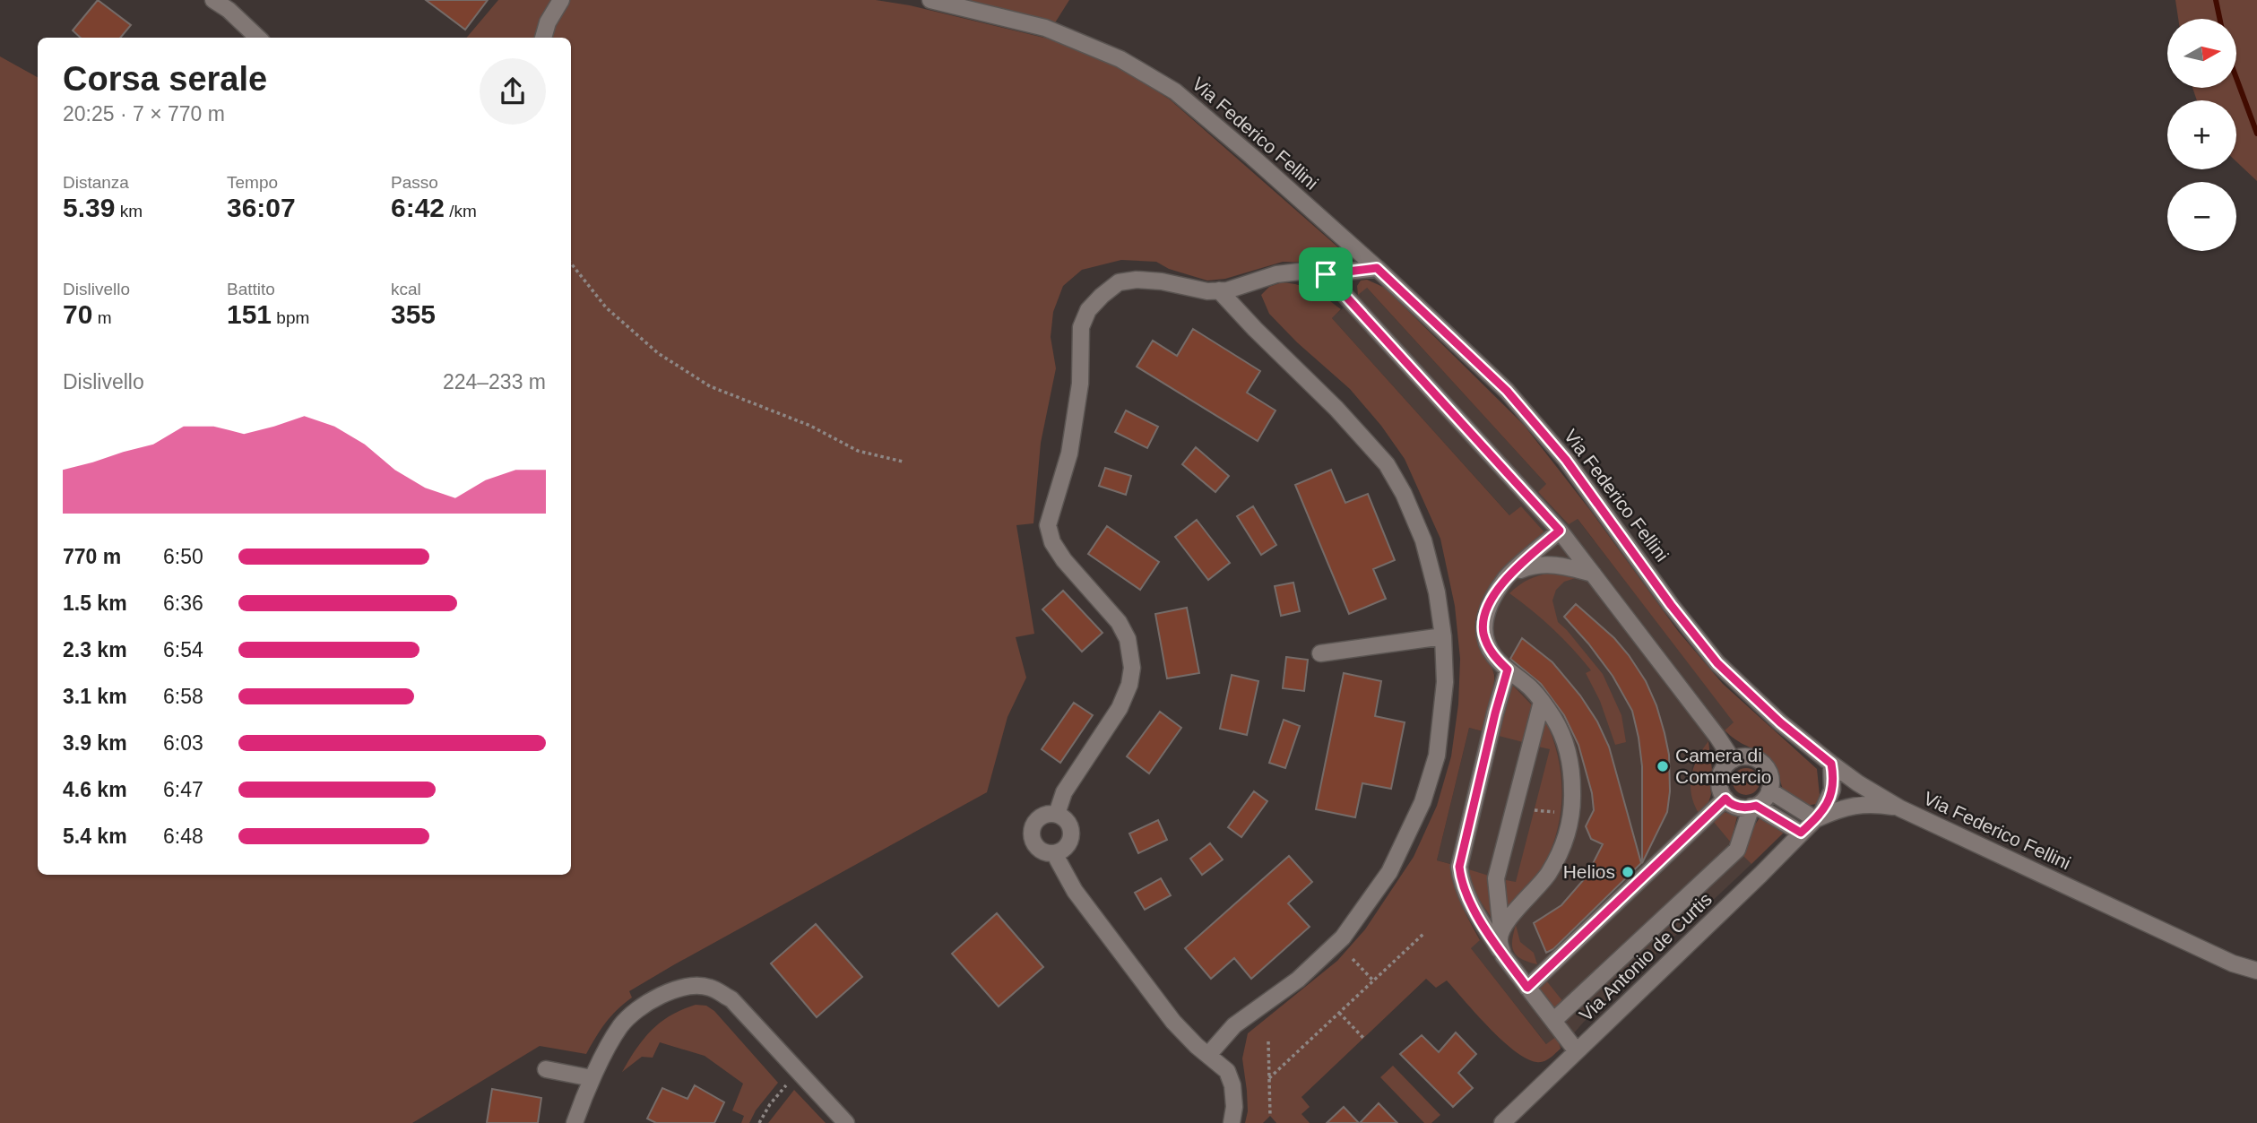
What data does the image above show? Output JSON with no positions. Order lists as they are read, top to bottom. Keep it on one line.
{"streets":{"street":["Via Federico Fellini","Via Antonio de Curtis"]},"places":["Camera di Commercio","Helios"],"north":"right","page":{"map_buttons":["+","−"],"heading":["Corsa serale","20:25 · 7 × 770 m"],"stats":[["Distanza","5.39 km"],["Tempo","36:07"],["Passo","6:42 /km"],["Dislivello","70 m"],["Battito","151 bpm"],["kcal","355"]],"chart":["Dislivello","224–233 m"],"list":[{"name":"770 m","note":"6:50"},{"name":"1.5 km","note":"6:36"},{"name":"2.3 km","note":"6:54"},{"name":"3.1 km","note":"6:58"},{"name":"3.9 km","note":"6:03"},{"name":"4.6 km","note":"6:47"},{"name":"5.4 km","note":"6:48"}]}}
